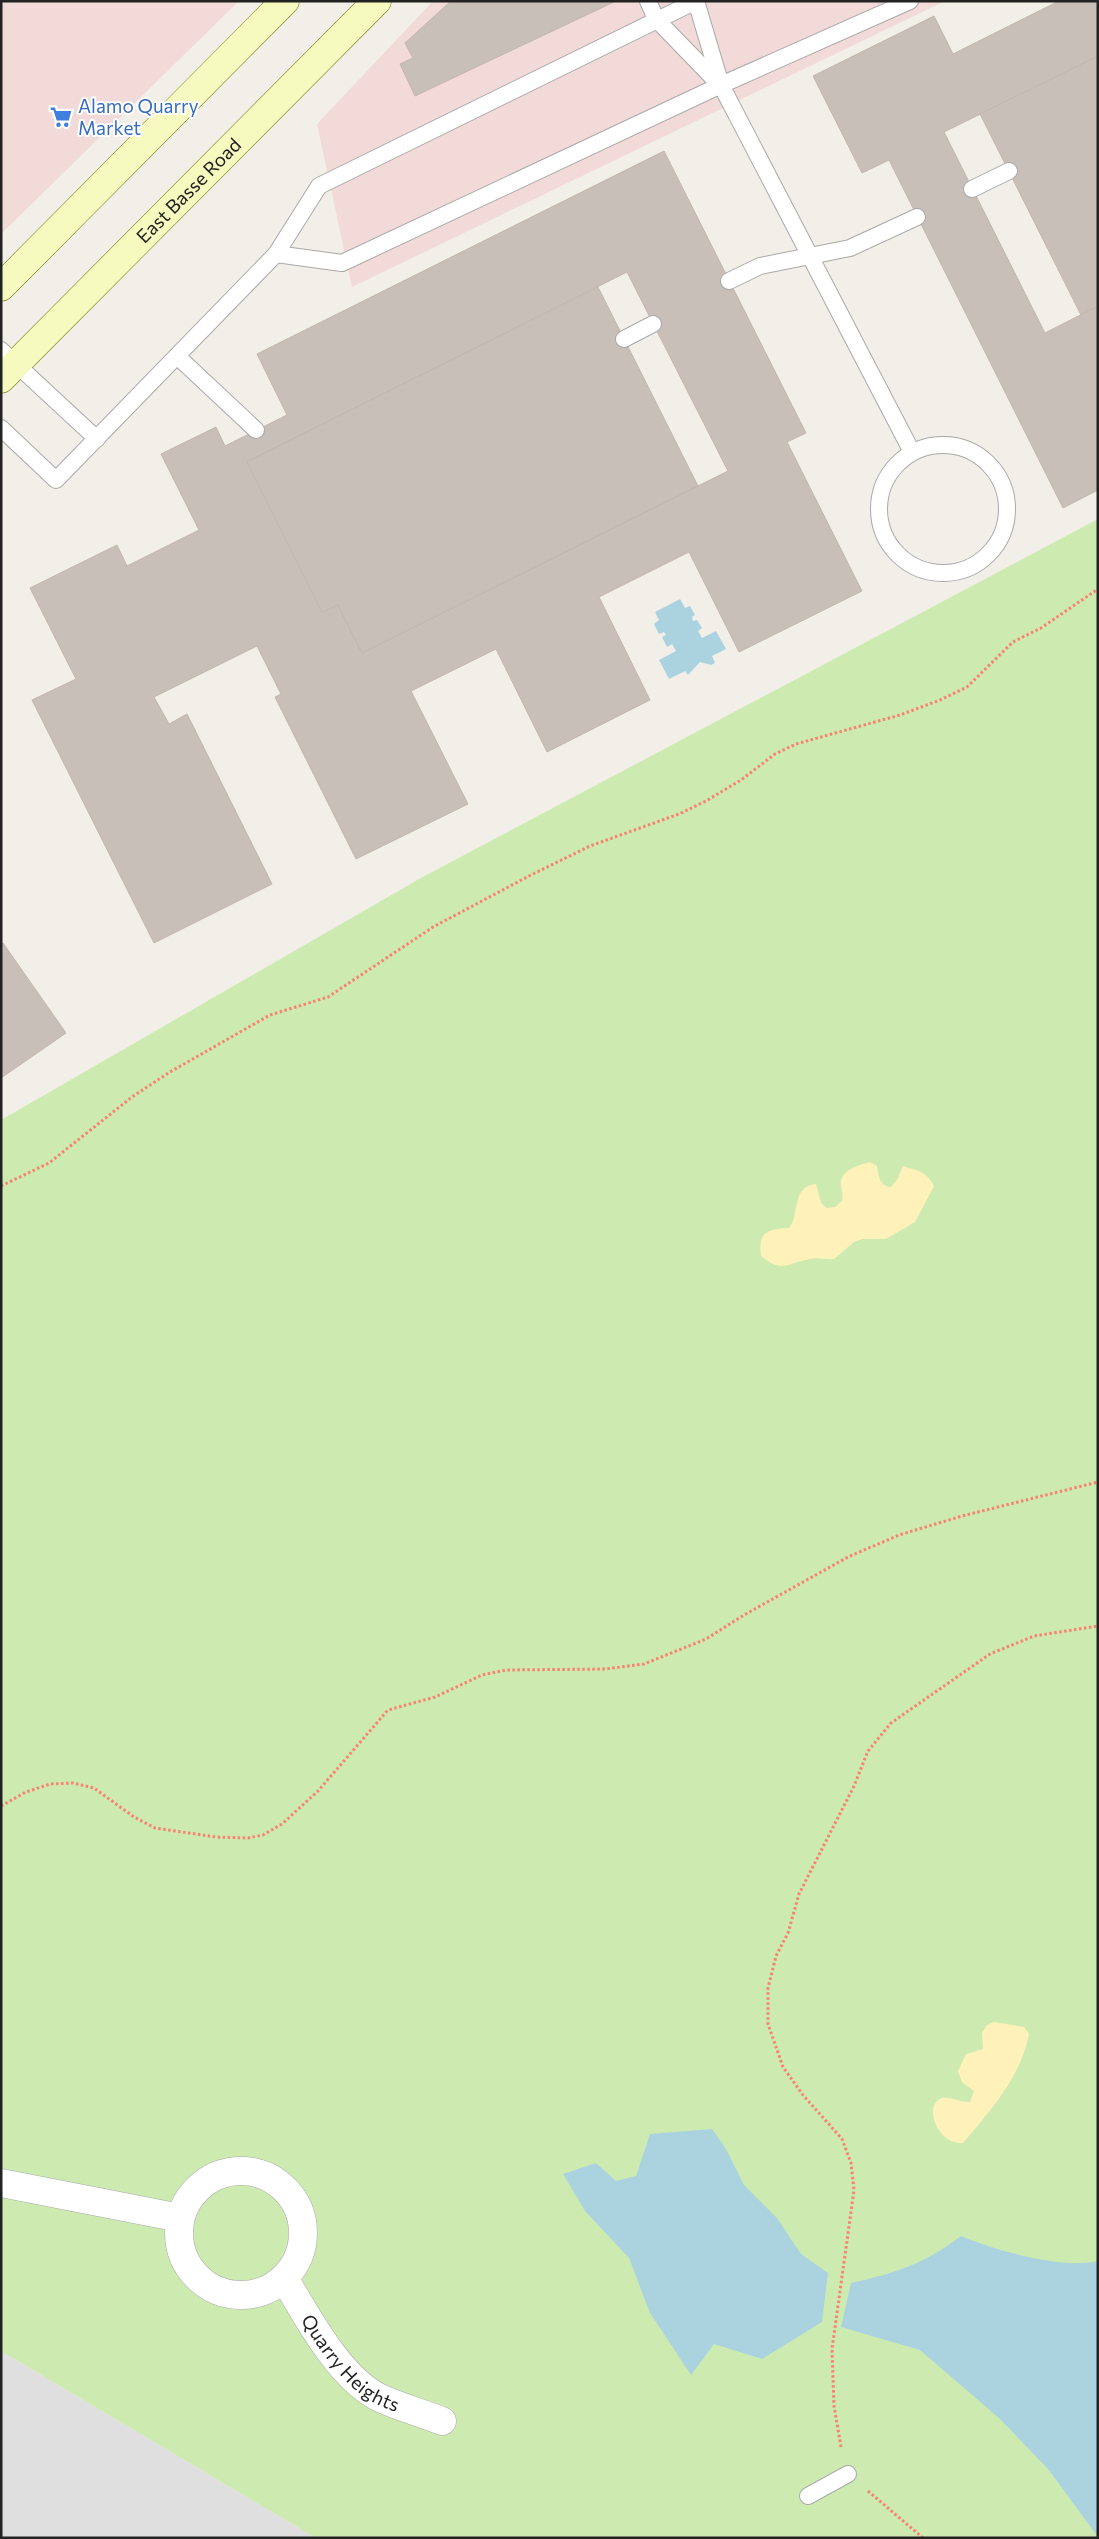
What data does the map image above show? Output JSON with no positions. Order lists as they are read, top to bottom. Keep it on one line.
{"streets":{"main road":["East Basse Road"],"street":["Quarry Heights"]},"places":{"supermarket":["Alamo Quarry Market"]}}
